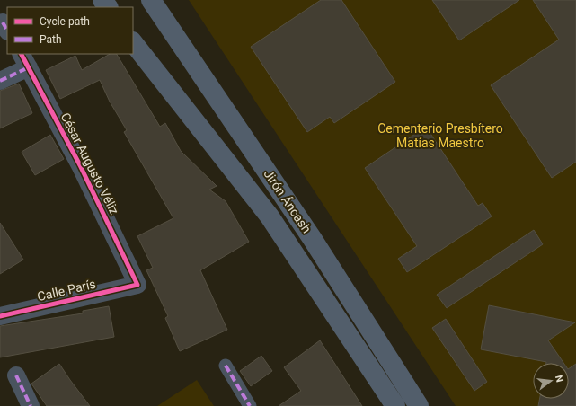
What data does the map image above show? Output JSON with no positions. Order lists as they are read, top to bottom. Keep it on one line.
{"streets":{"main road":["Jirón Áncash"],"street":["César Augusto Véliz","Calle París"]},"crossings":[["César Augusto Véliz","Calle París"]],"parks":["Cementerio Presbítero Matías Maestro"],"legend":["Cycle path","Path"],"north":"right"}
